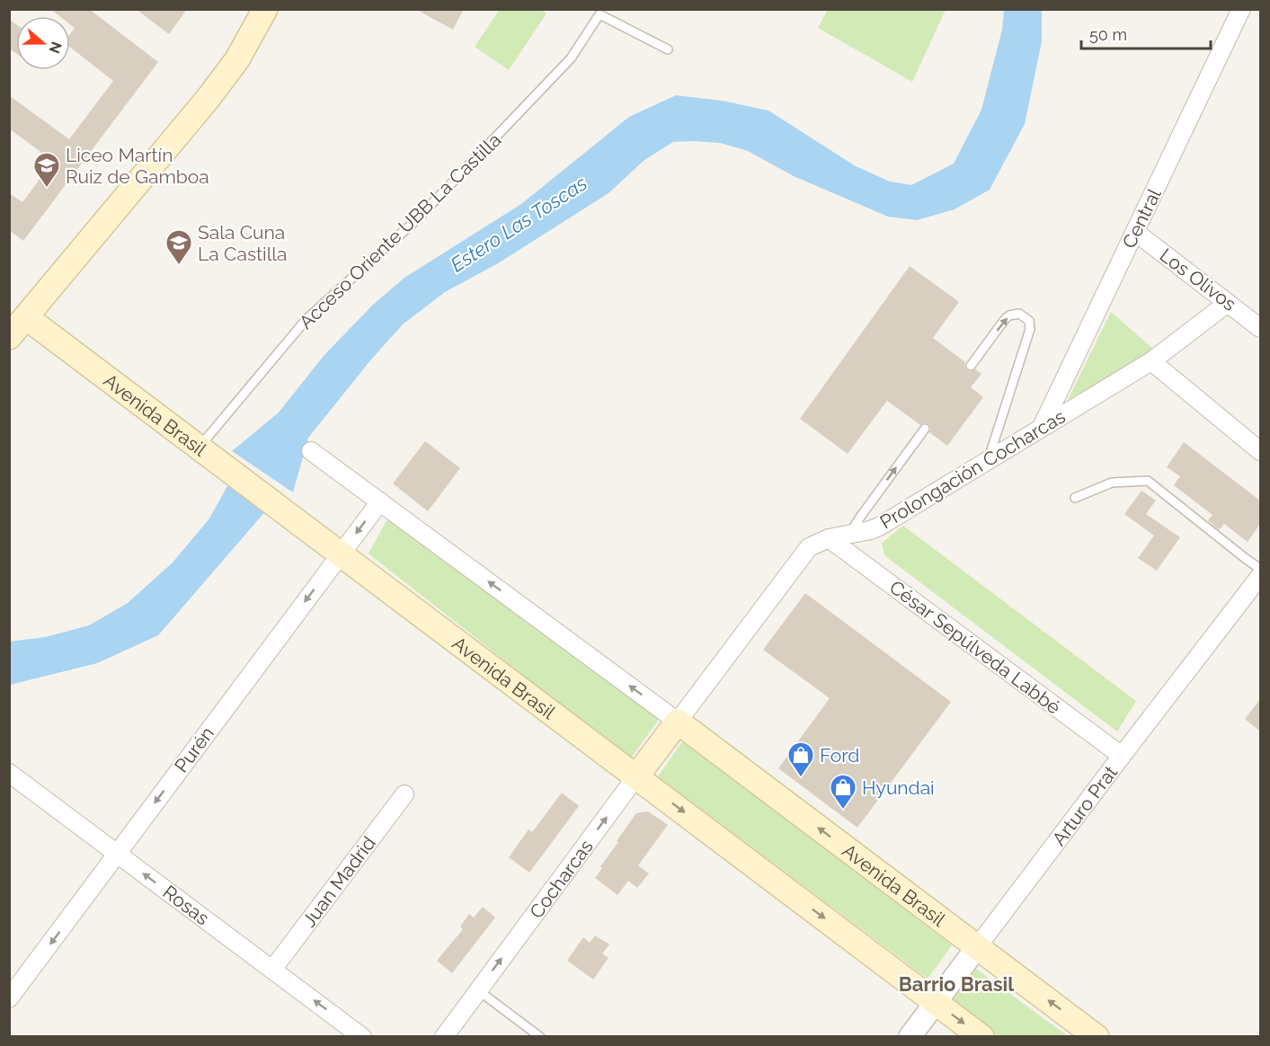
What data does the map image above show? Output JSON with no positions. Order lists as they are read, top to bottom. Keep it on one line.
{"streets":{"main road":["Avenida Brasil","Cocharcas"],"street":["Central","Los Olivos","Prolongación Cocharcas","César Sepúlveda Labbé","Purén","Arturo Prat","Juan Madrid","Rosas"],"lane":["Acceso Oriente UBB La Castilla"]},"crossings":[["Central","Los Olivos"],["Central","Prolongación Cocharcas"],["Acceso Oriente UBB La Castilla","Avenida Brasil"],["Los Olivos","Prolongación Cocharcas"],["Avenida Brasil","Prolongación Cocharcas"],["Avenida Brasil","Purén"],["Avenida Brasil","Arturo Prat"],["Avenida Brasil","Cocharcas"],["Prolongación Cocharcas","César Sepúlveda Labbé"],["Prolongación Cocharcas","Cocharcas"],["César Sepúlveda Labbé","Arturo Prat"],["Purén","Rosas"],["Juan Madrid","Rosas"]],"one_way":["Purén","Cocharcas","Rosas"],"districts":["Barrio Brasil"],"water":["Estero Las Toscas"],"places":{"school or university":["Liceo Martín Ruiz de Gamboa","Sala Cuna La Castilla"],"shop":["Ford","Hyundai"]},"scale_bar":"50 m","north":"right"}
